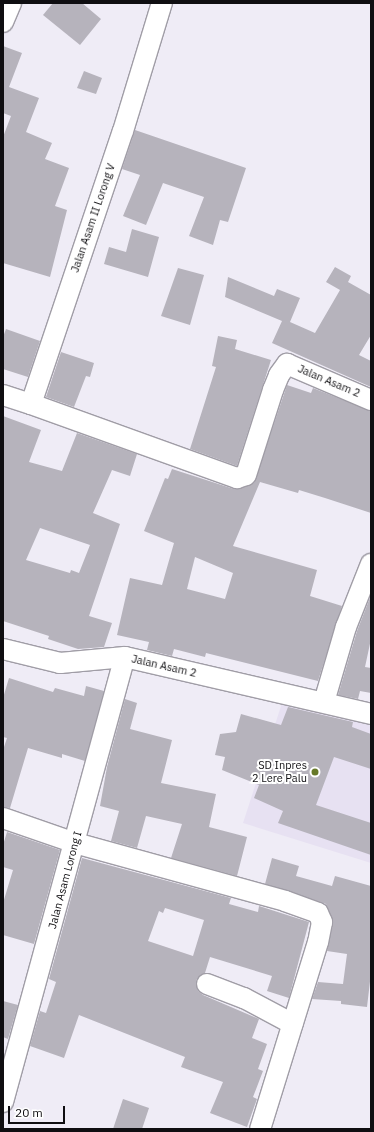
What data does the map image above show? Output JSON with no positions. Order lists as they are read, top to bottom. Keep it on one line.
{"streets":{"street":["Jalan Asam II Lorong V","Jalan Asam 2","Jalan Asam Lorong I"]},"crossings":[["Jalan Asam II Lorong V","Jalan Asam 2"],["Jalan Asam 2","Jalan Asam Lorong I"]],"places":["SD Inpres 2 Lere Palu"],"scale_bar":"20 m"}
